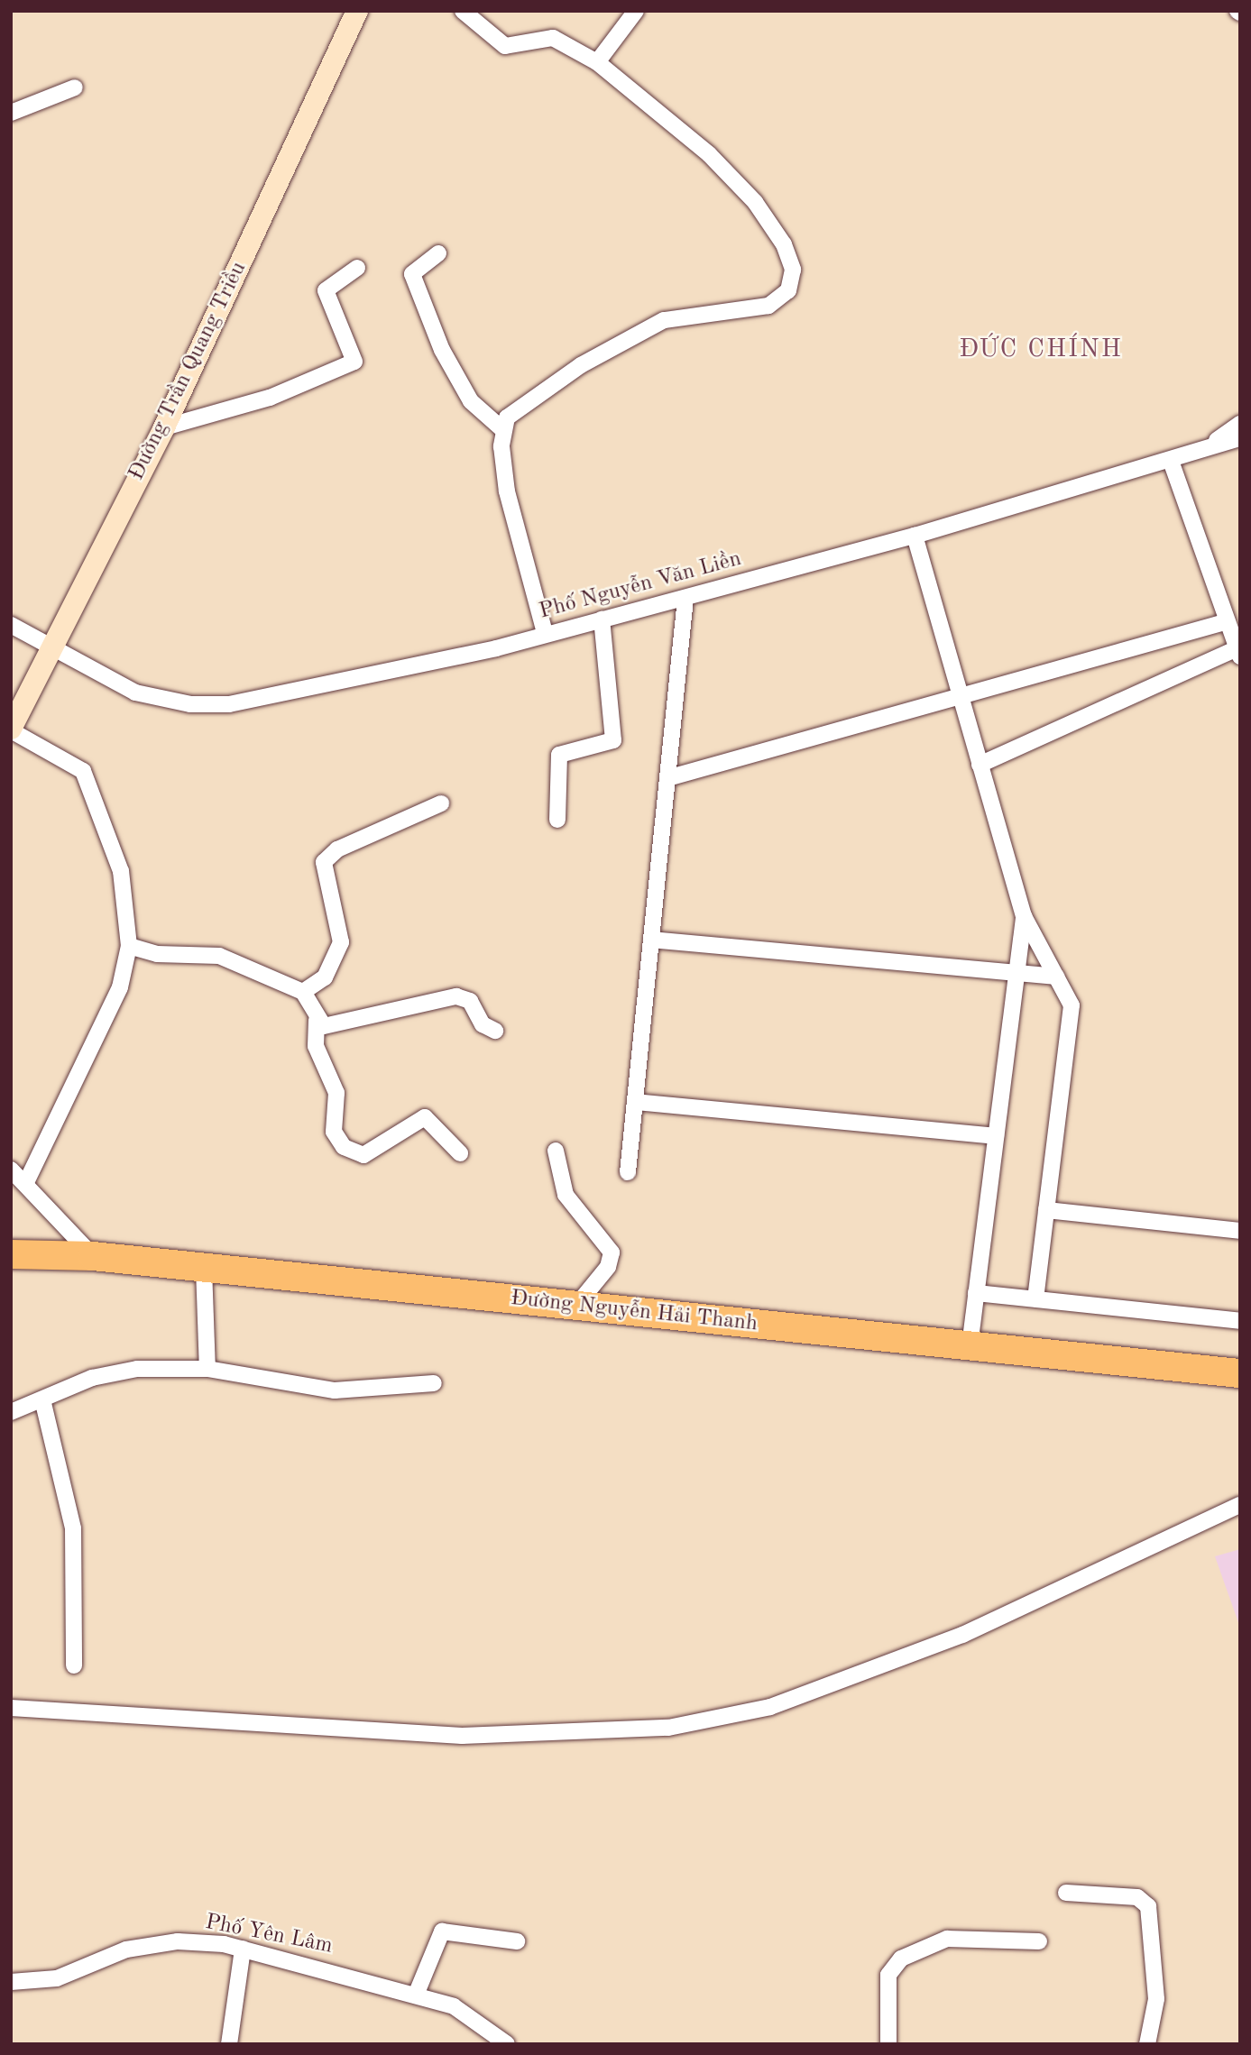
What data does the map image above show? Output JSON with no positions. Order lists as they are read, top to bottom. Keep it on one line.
{"streets":{"highway":["Đường Nguyễn Hải Thanh"],"main road":["Đường Trần Quang Triều"],"street":["Phố Nguyễn Văn Liền","Phố Yên Lâm"]},"crossings":[["Đường Trần Quang Triều","Phố Nguyễn Văn Liền"]],"districts":["ĐỨC CHÍNH"]}
